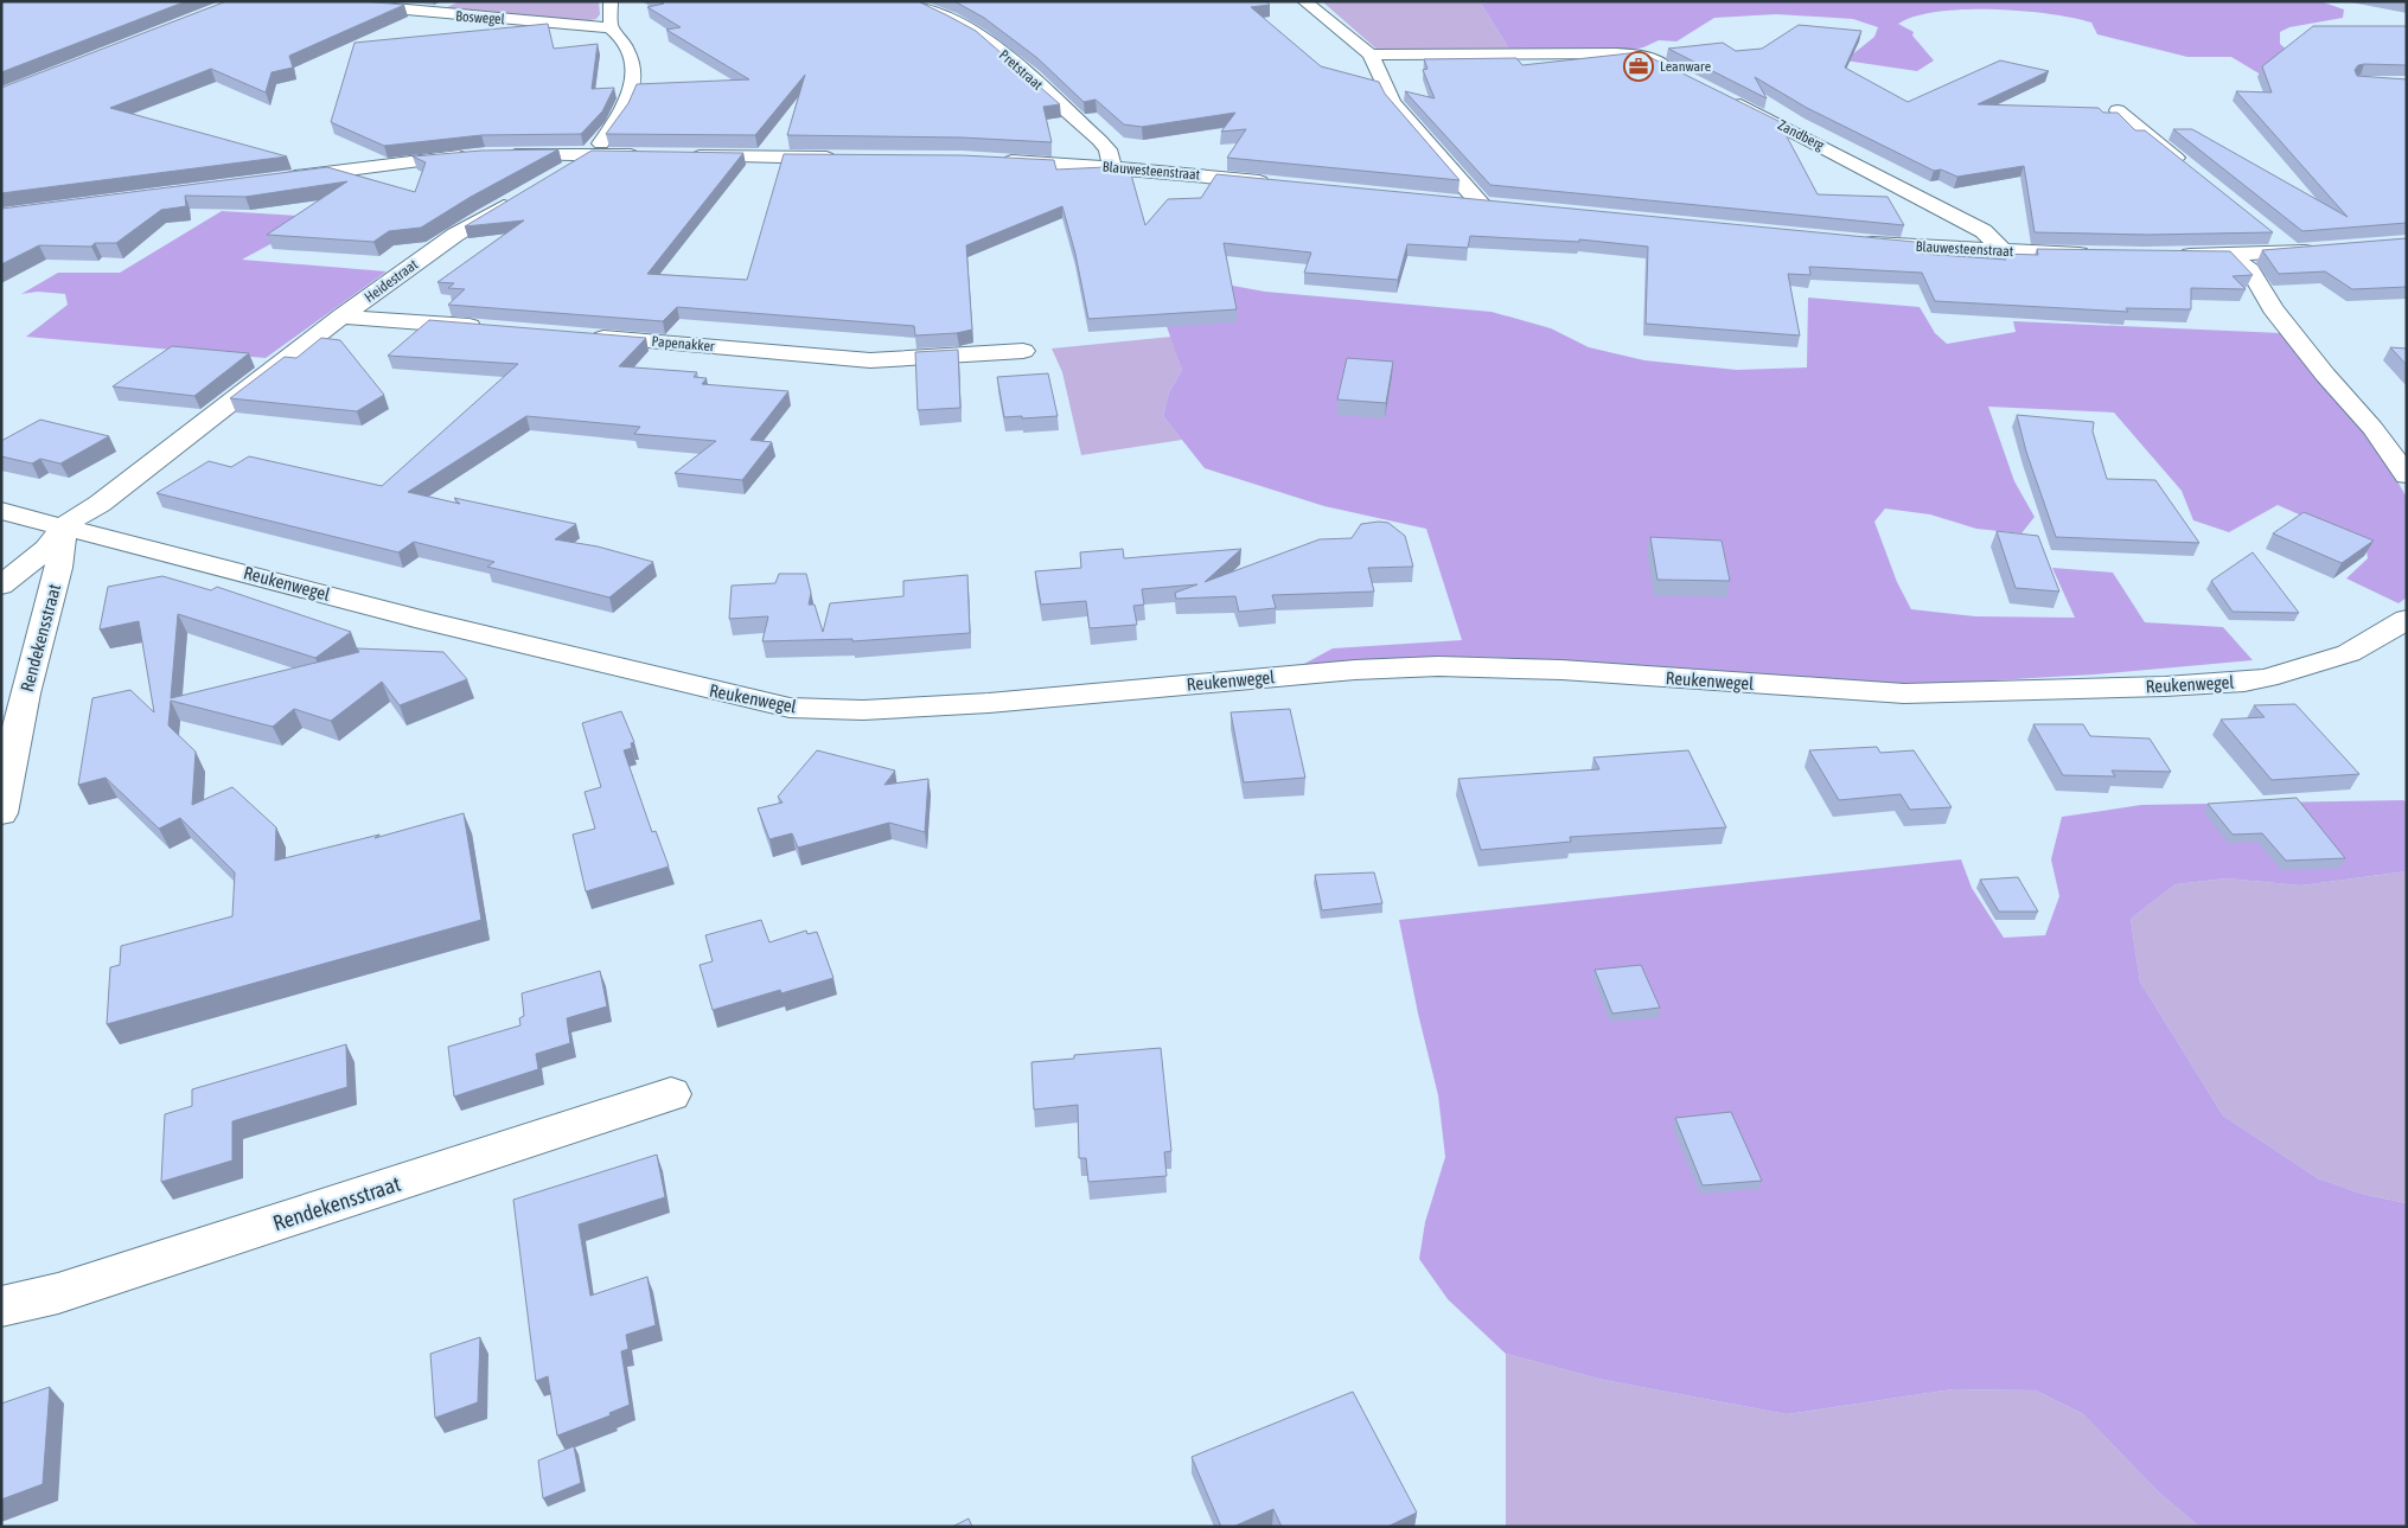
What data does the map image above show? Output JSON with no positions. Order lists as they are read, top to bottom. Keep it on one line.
{"streets":{"street":["Boswegel","Pretstraat","Zandberg","Blauwesteenstraat","Heidestraat","Papenakker","Reukenwegel","Rendekensstraat"]},"crossings":[["Pretstraat","Blauwesteenstraat"],["Zandberg","Blauwesteenstraat"],["Heidestraat","Reukenwegel"],["Heidestraat","Rendekensstraat"],["Reukenwegel","Rendekensstraat"]],"places":{"office":["Leanware"]}}
